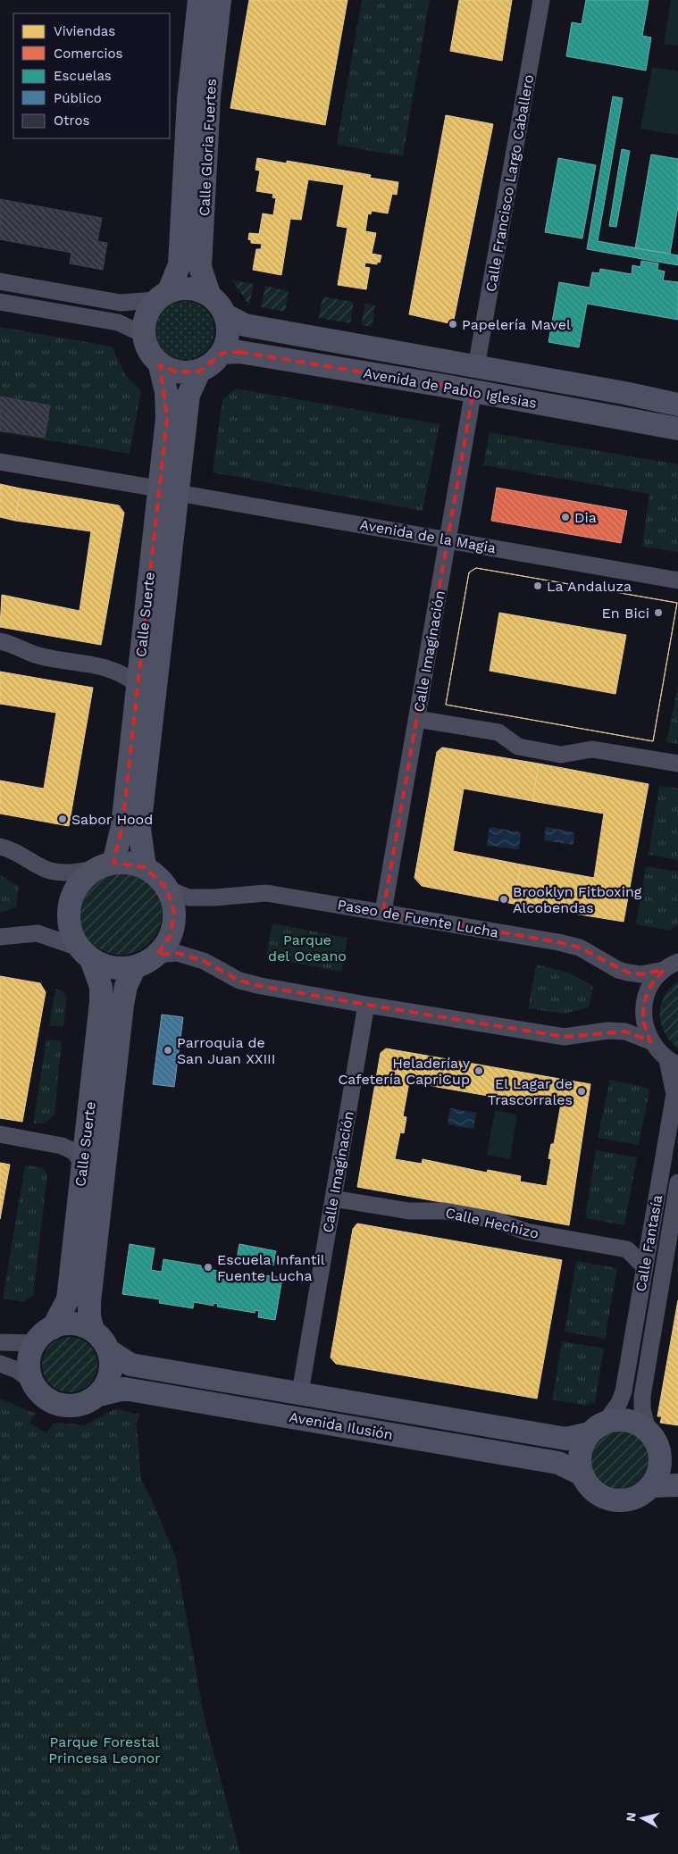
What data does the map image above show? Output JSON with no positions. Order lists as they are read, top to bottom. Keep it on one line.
{"streets":{"main road":["Calle Gloria Fuertes","Avenida de Pablo Iglesias","Calle Suerte","Avenida Ilusión"],"street":["Calle Francisco Largo Caballero","Avenida de la Magia","Calle Imaginación","Paseo de Fuente Lucha","Calle Hechizo","Calle Fantasía"]},"crossings":[["Calle Gloria Fuertes","Avenida de Pablo Iglesias"],["Calle Gloria Fuertes","Calle Suerte"],["Calle Francisco Largo Caballero","Avenida de Pablo Iglesias"],["Avenida de Pablo Iglesias","Calle Suerte"],["Avenida de Pablo Iglesias","Calle Imaginación"],["Avenida de la Magia","Calle Suerte"],["Avenida de la Magia","Calle Imaginación"],["Calle Suerte","Paseo de Fuente Lucha"],["Calle Suerte","Avenida Ilusión"],["Calle Imaginación","Paseo de Fuente Lucha"],["Calle Imaginación","Calle Hechizo"],["Calle Imaginación","Avenida Ilusión"],["Calle Hechizo","Calle Fantasía"],["Calle Fantasía","Avenida Ilusión"]],"parks":["Parque del Oceano","Parque Forestal Princesa Leonor"],"places":["Papelería Mavel","Dia","La Andaluza","En Bici","Sabor Hood","Brooklyn Fitboxing Alcobendas","Parroquia de San Juan XXIII","Heladería y Cafetería CapriCup","El Lagar de Trascorrales","Escuela Infantil Fuente Lucha"],"legend":["Viviendas","Comercios","Escuelas","Público","Otros"],"north":"left"}
